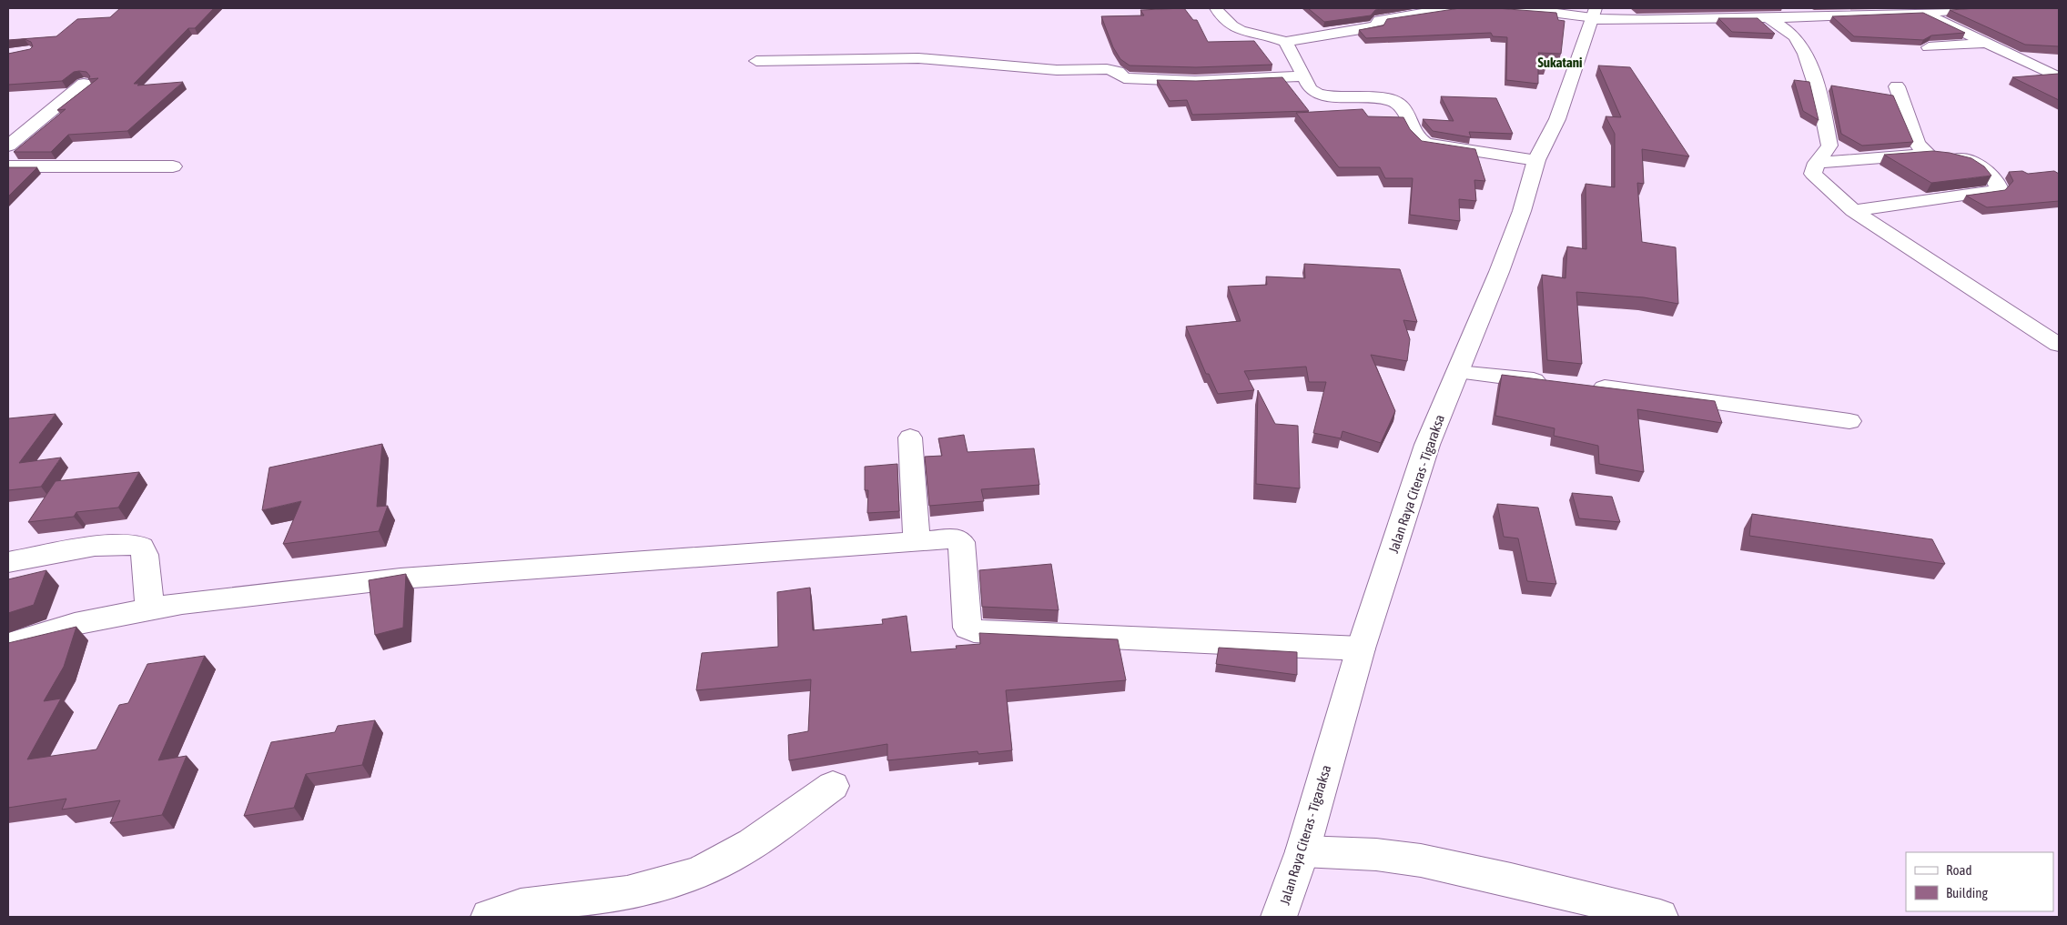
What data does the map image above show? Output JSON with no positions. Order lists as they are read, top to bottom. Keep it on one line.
{"streets":{"street":["Jalan Raya Citeras - Tigaraksa"]},"districts":["Sukatani"],"legend":["Road","Building"]}
